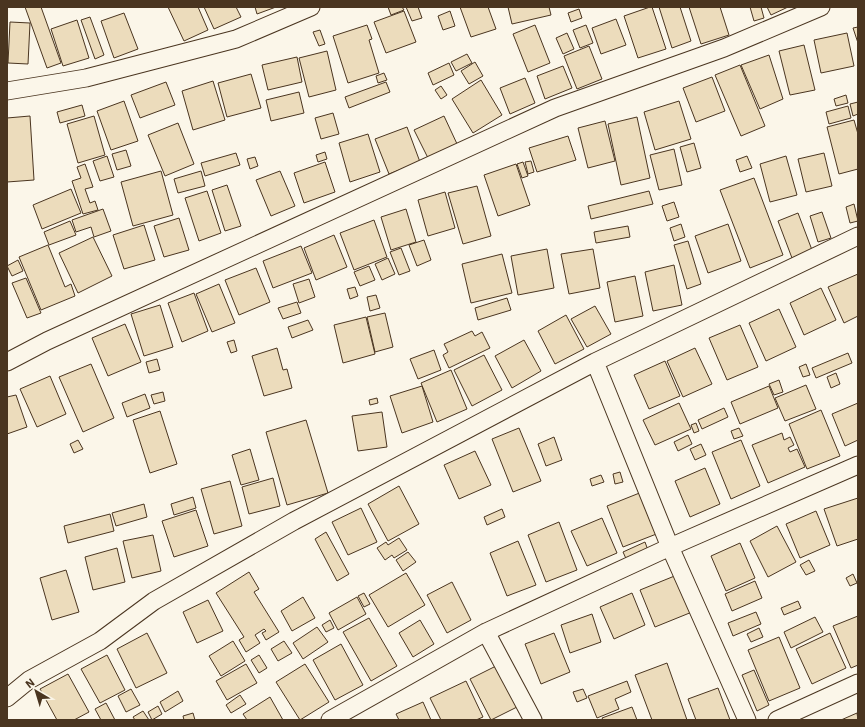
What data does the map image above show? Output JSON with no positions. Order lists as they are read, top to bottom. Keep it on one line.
{"north":"top left"}
